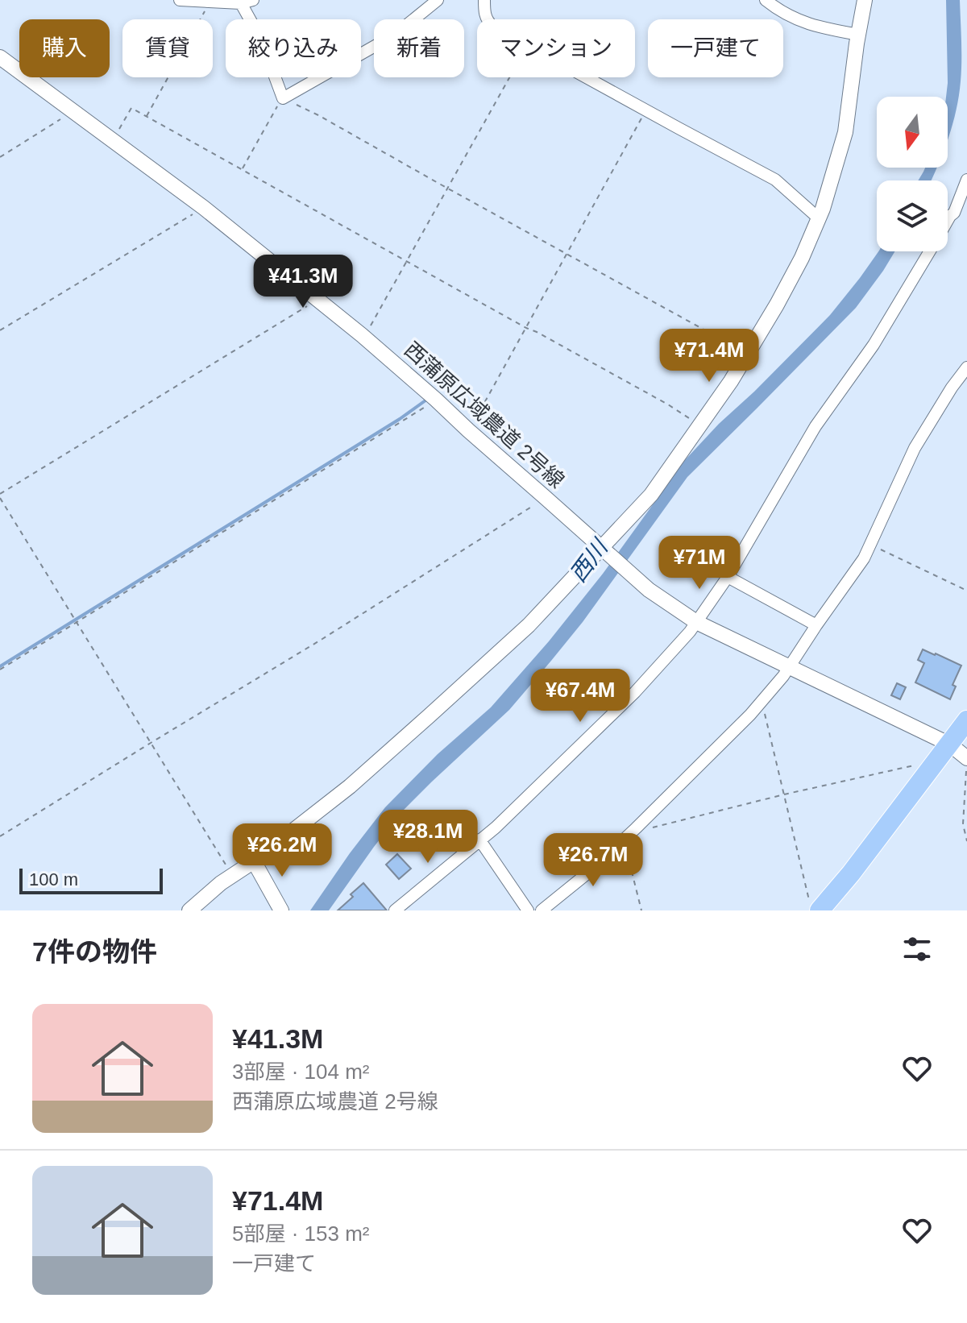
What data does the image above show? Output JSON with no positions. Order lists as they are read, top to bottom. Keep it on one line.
{"streets":{"street":["西蒲原広域農道 2号線"]},"water":["西川"],"scale_bar":"100 m","north":"bottom","page":{"chip":["購入","賃貸","絞り込み","新着","マンション","一戸建て"],"price":["¥41.3M","¥71.4M","¥71M","¥67.4M","¥28.1M","¥26.2M","¥26.7M"],"scale":"100 m","heading":"7件の物件","list":[{"name":"¥41.3M","note":"3部屋 · 104 m² · 西蒲原広域農道 2号線"},{"name":"¥71.4M","note":"5部屋 · 153 m² · 一戸建て"}]}}
